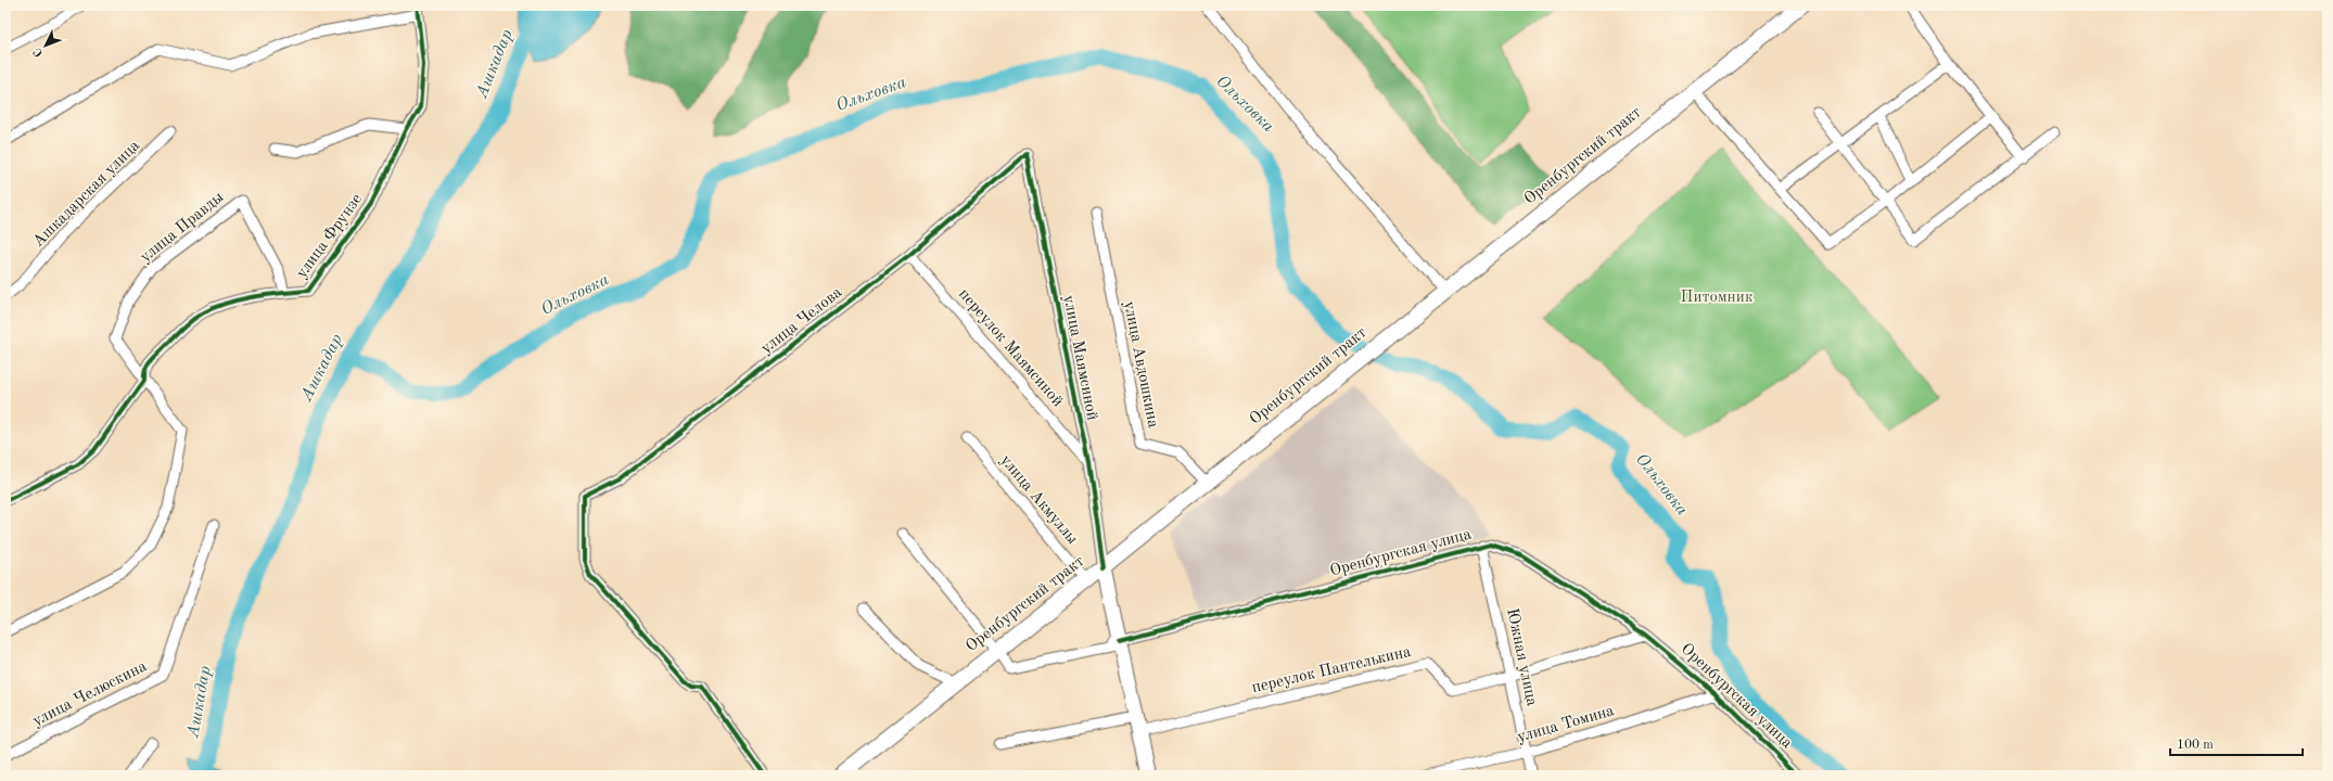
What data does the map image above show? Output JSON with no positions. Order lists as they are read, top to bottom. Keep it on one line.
{"streets":{"main road":["Оренбургский тракт"],"street":["Ашкадарская улица","улица Правды","улица Фрунзе","улица Челова","переулок Маямсиной","улица Маямсиной","улица Авдошкина","улица Акмуллы","Оренбургская улица","Южная улица","переулок Пантелькина","улица Челюскина","улица Томина"]},"crossings":[["Оренбургский тракт","улица Маямсиной"],["Оренбургский тракт","улица Авдошкина"],["Оренбургский тракт","улица Акмуллы"],["улица Правды","улица Фрунзе"],["улица Челова","переулок Маямсиной"],["улица Челова","улица Маямсиной"],["переулок Маямсиной","улица Маямсиной"],["Оренбургская улица","Южная улица"],["Оренбургская улица","переулок Пантелькина"],["Оренбургская улица","улица Томина"],["Южная улица","переулок Пантелькина"],["Южная улица","улица Томина"]],"water":["Ашкадар","Ольховка"],"parks":["Питомник"],"scale_bar":"100 m","north":"bottom left"}
